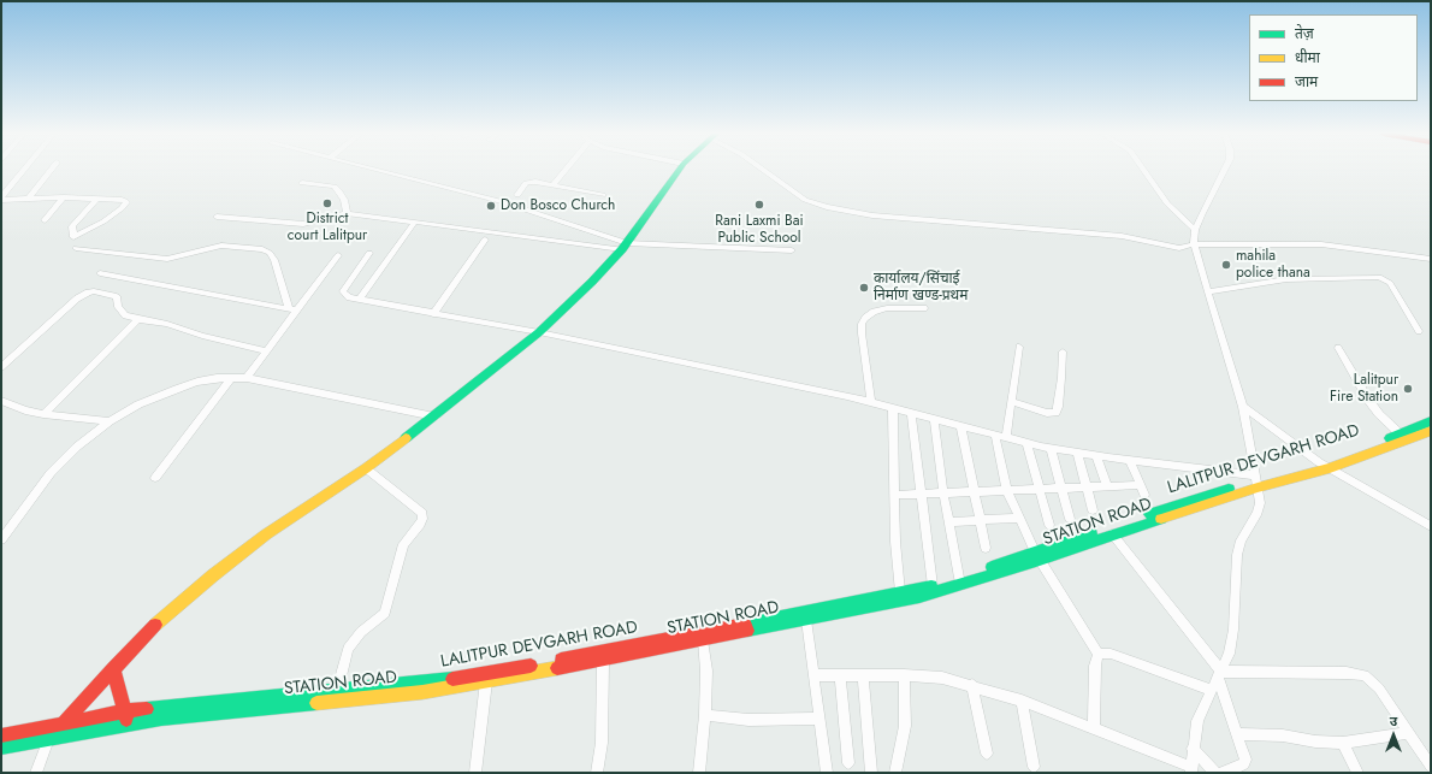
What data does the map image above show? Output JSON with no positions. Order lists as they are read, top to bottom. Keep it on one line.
{"streets":{"main road":["LALITPUR DEVGARH ROAD","STATION ROAD"]},"crossings":[["LALITPUR DEVGARH ROAD","STATION ROAD"]],"places":["District court Lalitpur","Rani Laxmi Bai Public School","Don Bosco Church","mahila police thana","कार्यालय/सिंचाई निर्माण खण्ड-प्रथम","Lalitpur Fire Station"],"legend":["तेज़","धीमा","जाम"],"north":"top"}
